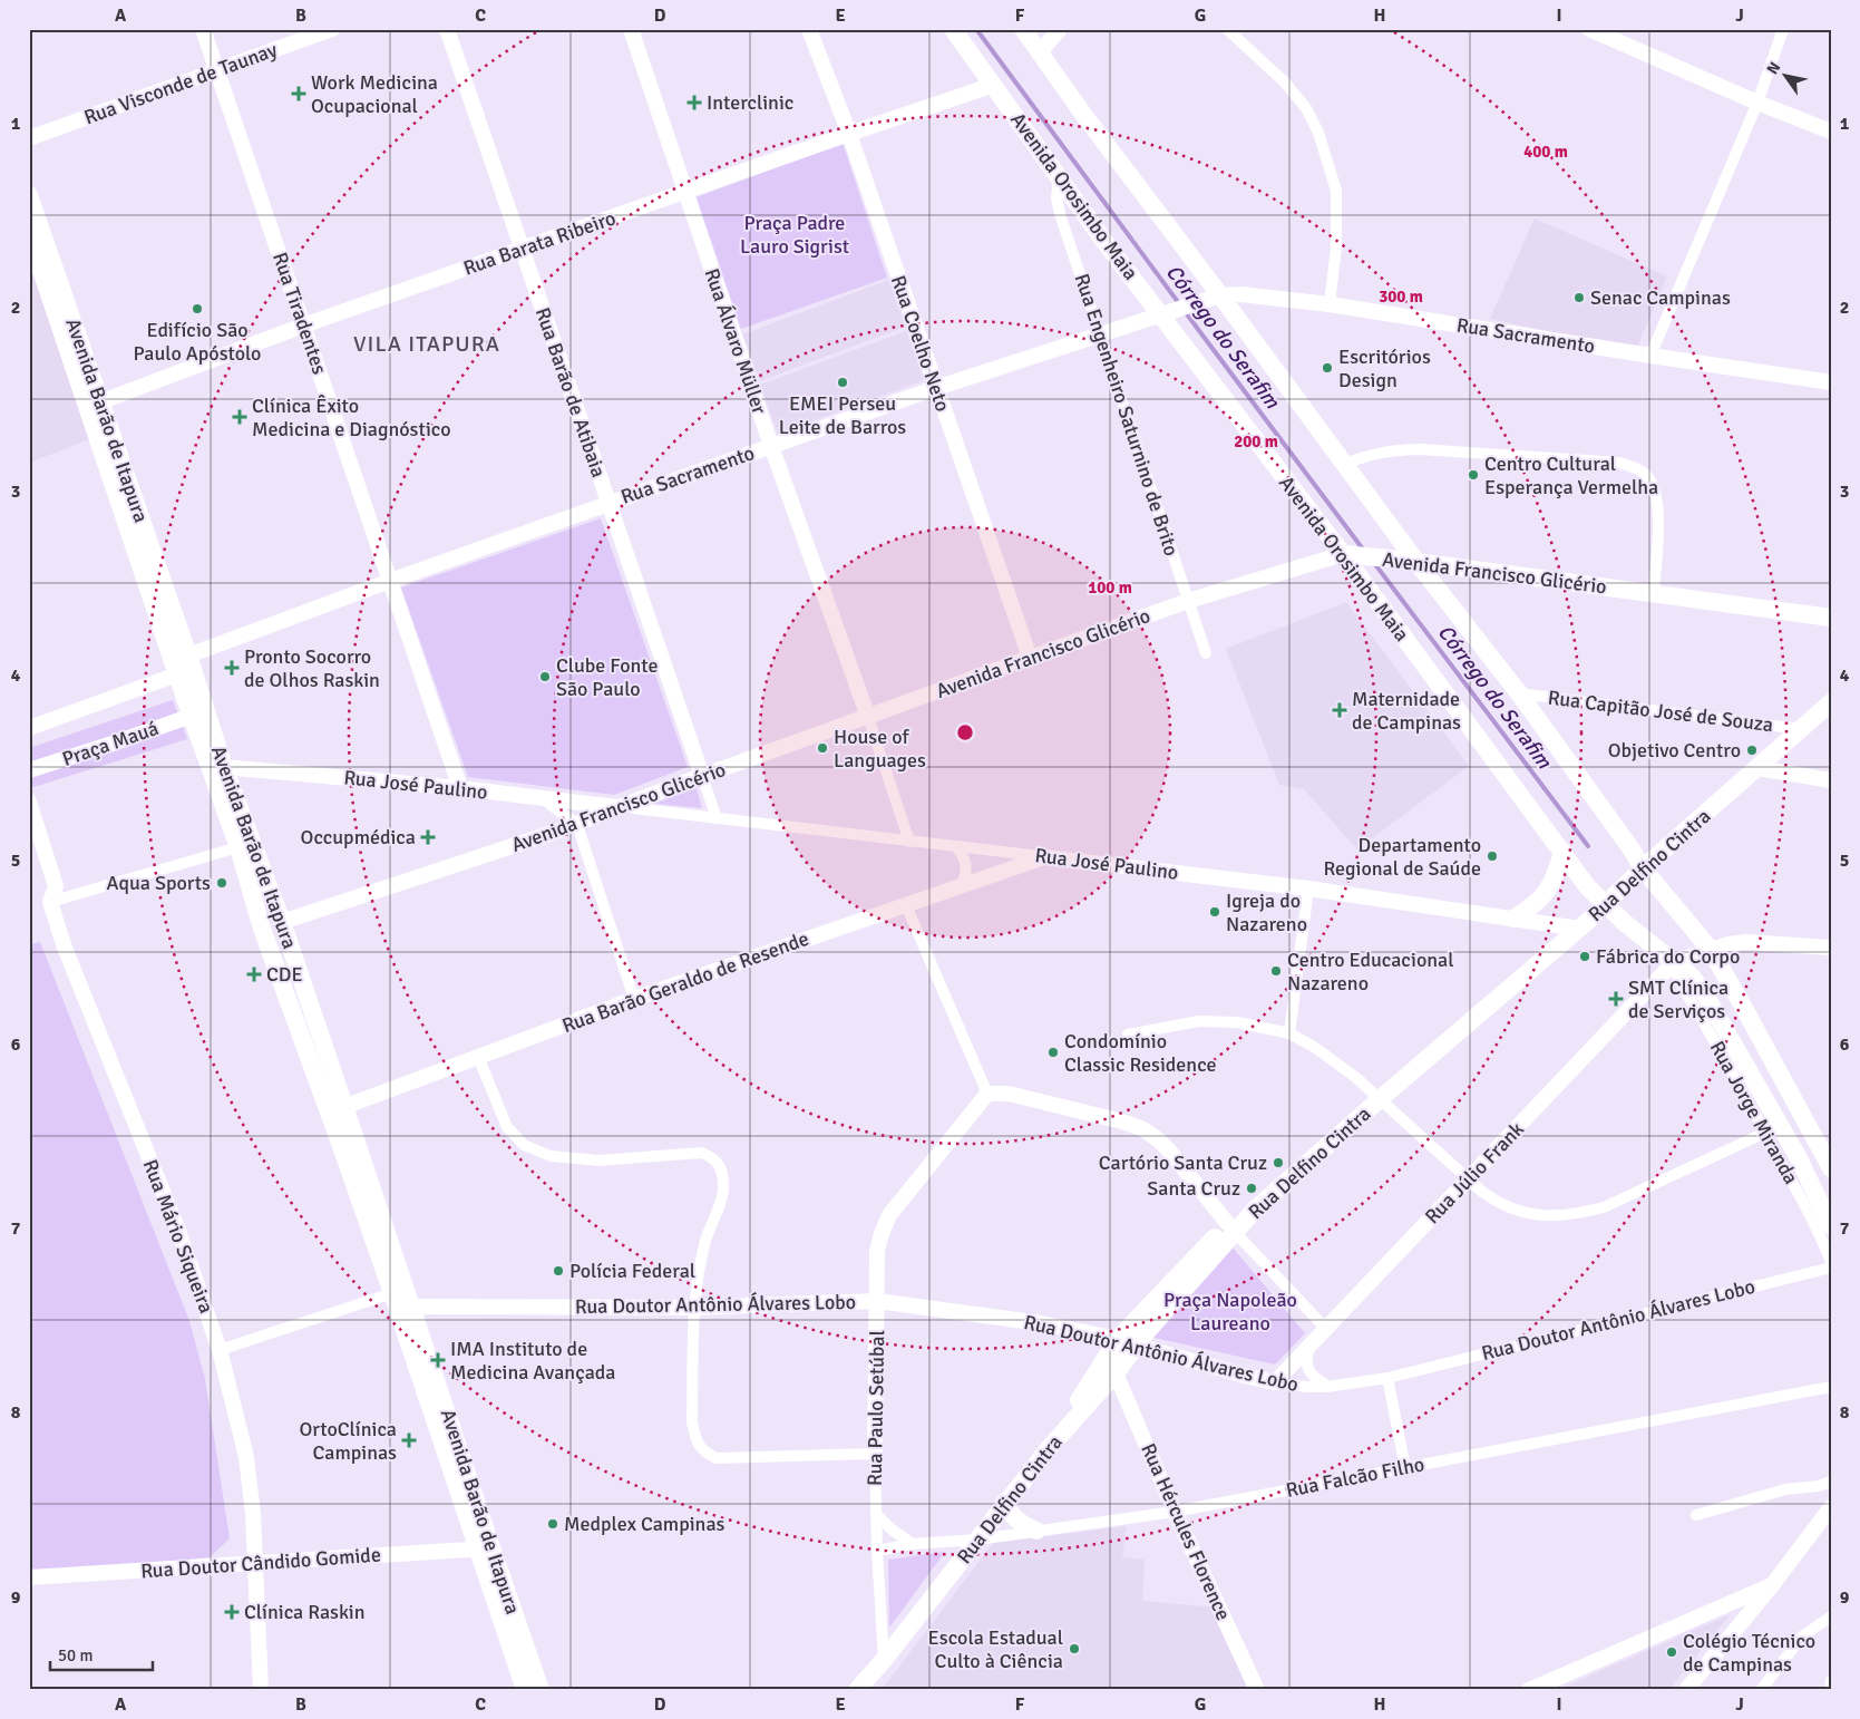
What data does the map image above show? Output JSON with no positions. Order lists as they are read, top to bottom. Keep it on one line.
{"streets":{"main road":["Rua Visconde de Taunay","Avenida Orosimbo Maia","Rua Barata Ribeiro","Rua Tiradentes","Rua Sacramento","Rua Álvaro Müller","Rua Coelho Neto","Rua Barão de Atibaia","Avenida Barão de Itapura","Avenida Francisco Glicério","Praça Mauá","Rua José Paulino","Rua Delfino Cintra","Rua Barão Geraldo de Resende","Rua Jorge Miranda","Rua Júlio Frank","Rua Mário Siqueira","Rua Doutor Antônio Álvares Lobo","Rua Paulo Setúbal","Rua Hércules Florence","Rua Doutor Cândido Gomide"],"street":["Rua Engenheiro Saturnino de Brito","Rua Capitão José de Souza","Rua Falcão Filho"]},"crossings":[["Rua Visconde de Taunay","Rua Tiradentes"],["Avenida Orosimbo Maia","Rua Barata Ribeiro"],["Avenida Orosimbo Maia","Rua Sacramento"],["Avenida Orosimbo Maia","Rua Engenheiro Saturnino de Brito"],["Avenida Orosimbo Maia","Avenida Francisco Glicério"],["Avenida Orosimbo Maia","Rua Delfino Cintra"],["Avenida Orosimbo Maia","Rua Jorge Miranda"],["Avenida Orosimbo Maia","Rua Júlio Frank"],["Rua Barata Ribeiro","Rua Tiradentes"],["Rua Barata Ribeiro","Rua Álvaro Müller"],["Rua Barata Ribeiro","Rua Coelho Neto"],["Rua Barata Ribeiro","Rua Barão de Atibaia"],["Rua Barata Ribeiro","Avenida Barão de Itapura"],["Rua Tiradentes","Rua Sacramento"],["Rua Tiradentes","Rua José Paulino"],["Rua Sacramento","Rua Álvaro Müller"],["Rua Sacramento","Rua Coelho Neto"],["Rua Sacramento","Rua Barão de Atibaia"],["Rua Sacramento","Rua Engenheiro Saturnino de Brito"],["Rua Sacramento","Avenida Barão de Itapura"],["Rua Álvaro Müller","Avenida Francisco Glicério"],["Rua Álvaro Müller","Rua José Paulino"],["Rua Coelho Neto","Avenida Francisco Glicério"],["Rua Barão de Atibaia","Avenida Francisco Glicério"],["Rua Barão de Atibaia","Rua José Paulino"],["Rua Engenheiro Saturnino de Brito","Avenida Francisco Glicério"],["Avenida Barão de Itapura","Avenida Francisco Glicério"],["Avenida Barão de Itapura","Praça Mauá"],["Avenida Barão de Itapura","Rua José Paulino"],["Avenida Barão de Itapura","Rua Barão Geraldo de Resende"],["Avenida Barão de Itapura","Rua Doutor Antônio Álvares Lobo"],["Avenida Barão de Itapura","Rua Doutor Cândido Gomide"],["Avenida Francisco Glicério","Rua José Paulino"],["Rua Capitão José de Souza","Rua Delfino Cintra"],["Rua José Paulino","Rua Delfino Cintra"],["Rua José Paulino","Rua Barão Geraldo de Resende"],["Rua Delfino Cintra","Rua Doutor Antônio Álvares Lobo"],["Rua Delfino Cintra","Rua Paulo Setúbal"],["Rua Delfino Cintra","Rua Falcão Filho"],["Rua Delfino Cintra","Rua Hércules Florence"],["Rua Jorge Miranda","Rua Júlio Frank"],["Rua Júlio Frank","Rua Doutor Antônio Álvares Lobo"],["Rua Mário Siqueira","Rua Doutor Cândido Gomide"],["Rua Doutor Antônio Álvares Lobo","Rua Paulo Setúbal"],["Rua Paulo Setúbal","Rua Falcão Filho"],["Rua Falcão Filho","Rua Hércules Florence"]],"districts":["VILA ITAPURA"],"water":["Córrego do Serafim"],"parks":["Praça Padre Lauro Sigrist","Praça Napoleão Laureano"],"places":{"health":["Work Medicina Ocupacional","Interclinic","Clínica Êxito Medicina e Diagnóstico","Pronto Socorro de Olhos Raskin","Maternidade de Campinas","Occupmédica","CDE","SMT Clínica de Serviços","IMA Instituto de Medicina Avançada","OrtoClínica Campinas","Clínica Raskin"],"other":["Senac Campinas","Edifício São Paulo Apóstolo","Escritórios Design","EMEI Perseu Leite de Barros","Centro Cultural Esperança Vermelha","Clube Fonte São Paulo","House of Languages","Objetivo Centro","Departamento Regional de Saúde","Aqua Sports","Igreja do Nazareno","Fábrica do Corpo","Centro Educacional Nazareno","Condomínio Classic Residence","Cartório Santa Cruz","Santa Cruz","Polícia Federal","Medplex Campinas","Escola Estadual Culto à Ciência","Colégio Técnico de Campinas"]},"scale_bar":"50 m","north":"top left","grid":{"columns":["A","B","C","D","E","F","G","H","I","J"],"rows":["1","2","3","4","5","6","7","8","9"]},"rings":["400 m","300 m","200 m","100 m"]}
